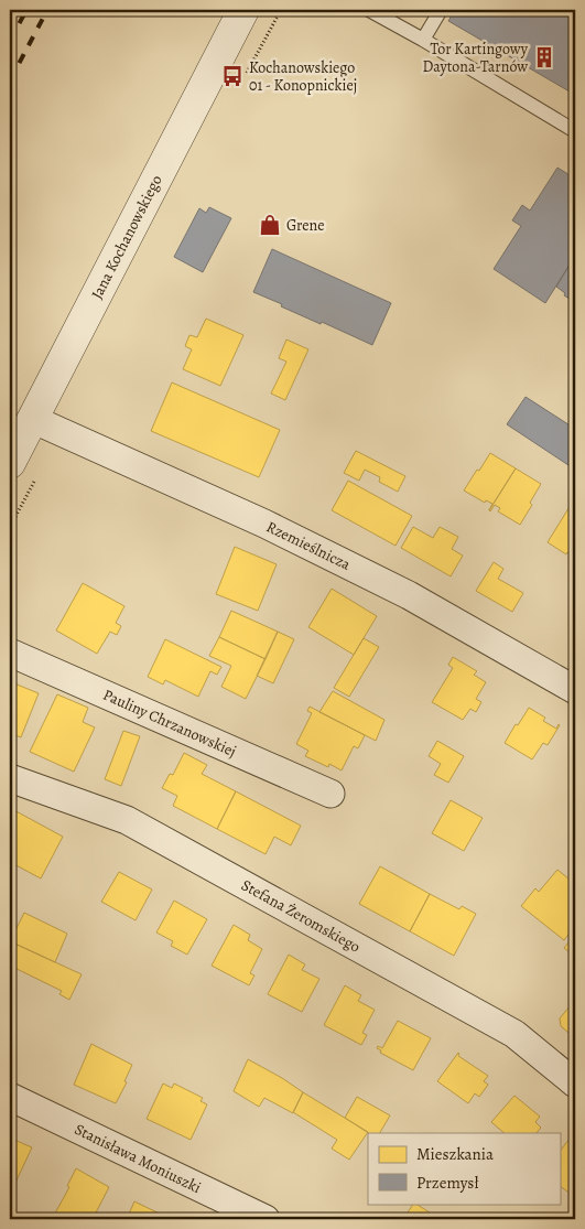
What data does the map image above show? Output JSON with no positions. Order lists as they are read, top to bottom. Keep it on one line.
{"streets":{"street":["Jana Kochanowskiego","Rzemieślnicza","Pauliny Chrzanowskiej","Stefana Żeromskiego","Stanisława Moniuszki"]},"crossings":[["Jana Kochanowskiego","Rzemieślnicza"]],"places":{"building":["Tor Kartingowy Daytona-Tarnów"],"bus stop":["Kochanowskiego 01 - Konopnickiej"],"shop":["Grene"]},"legend":["Mieszkania","Przemysł"]}
